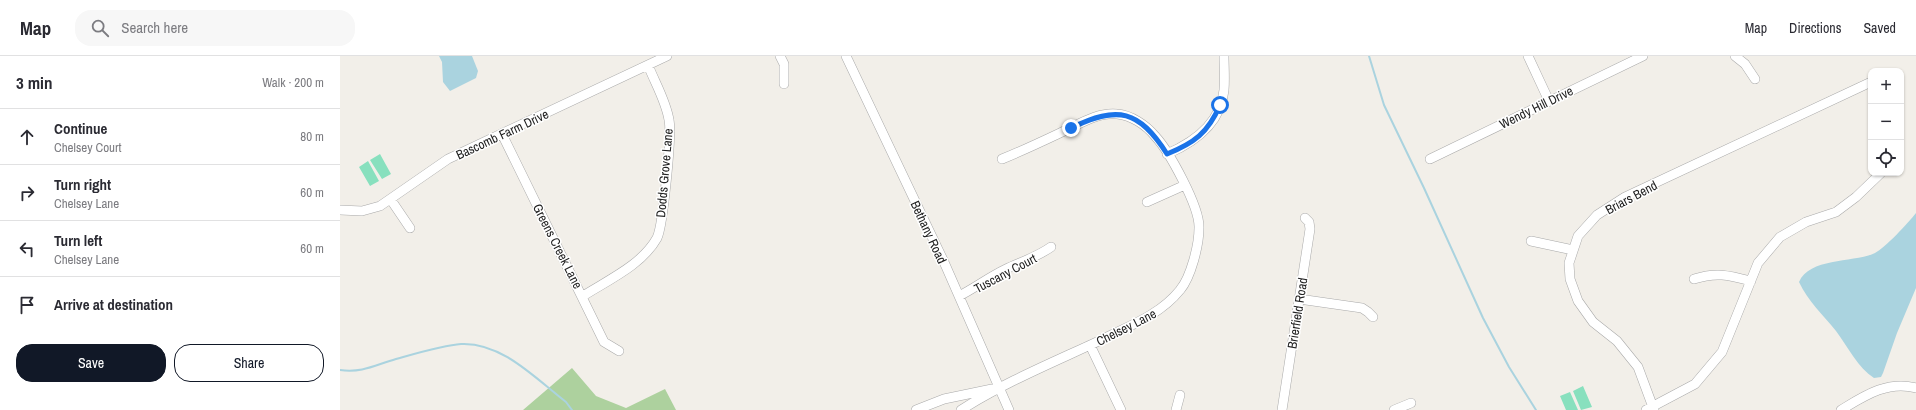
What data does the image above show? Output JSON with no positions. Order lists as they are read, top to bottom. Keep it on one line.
{"streets":{"street":["Wendy Hill Drive","Bascomb Farm Drive","Dodds Grove Lane","Briars Bend","Bethany Road","Greens Creek Lane","Tuscany Court","Brierfield Road","Chelsey Lane"]},"crossings":[["Bascomb Farm Drive","Dodds Grove Lane"],["Bascomb Farm Drive","Greens Creek Lane"],["Dodds Grove Lane","Greens Creek Lane"],["Bethany Road","Tuscany Court"],["Bethany Road","Chelsey Lane"]],"page":{"header":"Map","search":"Search here","nav":["Map","Directions","Saved"],"heading":["3 min","Walk · 200 m"],"map_buttons":["+","−"],"list":[["Continue","Chelsey Court","80 m"],["Turn right","Chelsey Lane","60 m"],["Turn left","Chelsey Lane","60 m"],"Arrive at destination"],"buttons":["Save","Share"]}}
